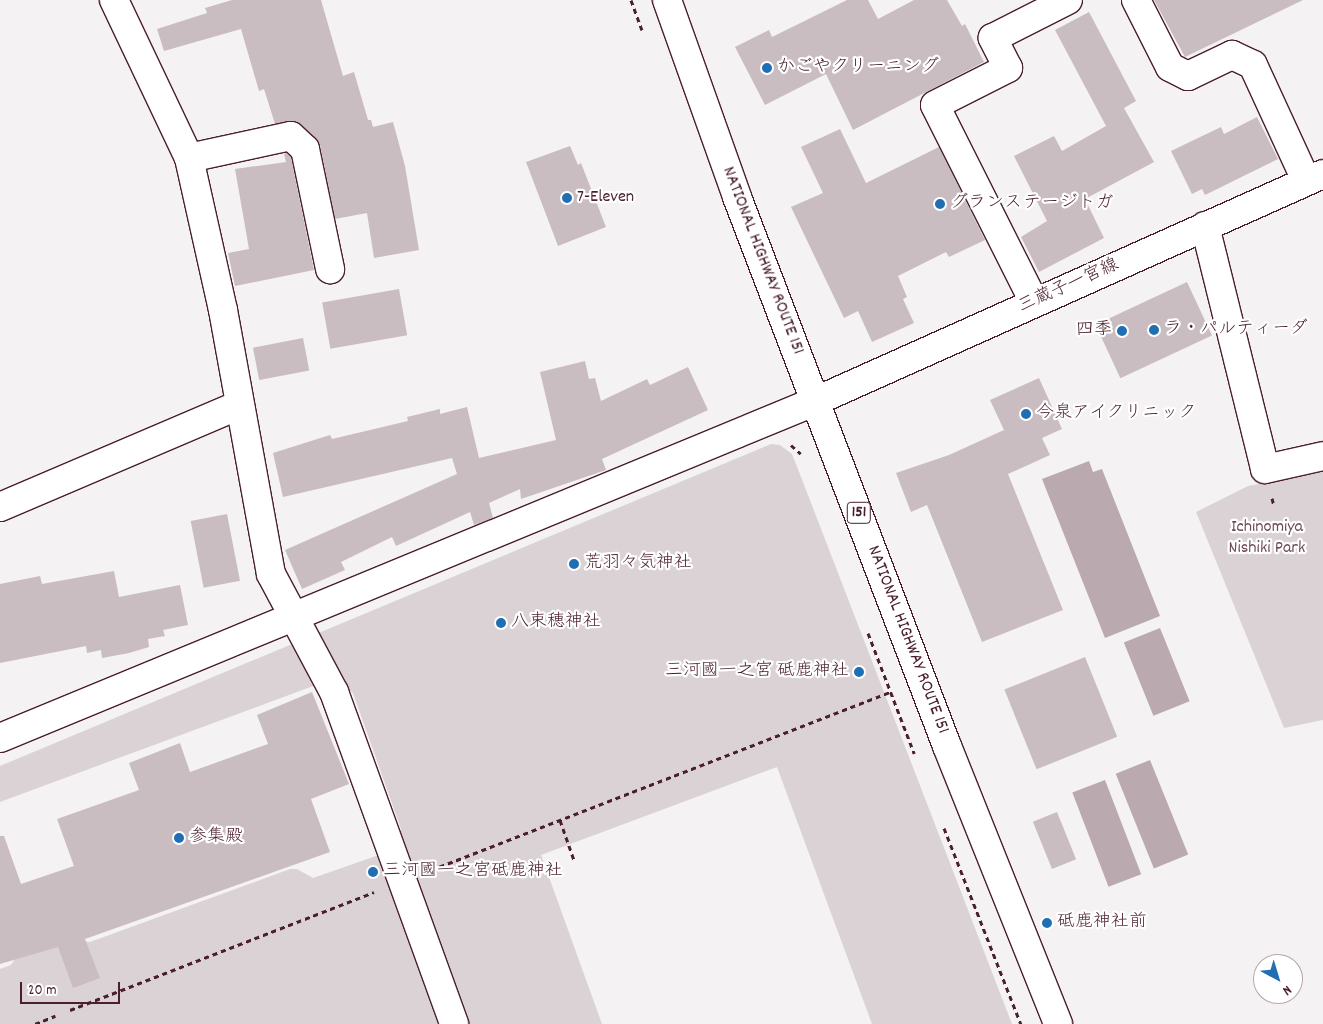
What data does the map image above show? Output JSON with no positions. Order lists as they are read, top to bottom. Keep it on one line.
{"streets":{"main road":["NATIONAL HIGHWAY ROUTE 151","三蔵子一宮線","151"]},"crossings":[["NATIONAL HIGHWAY ROUTE 151","三蔵子一宮線"]],"parks":["Ichinomiya Nishiki Park"],"places":["かごやクリーニング","7-Eleven","グランステージトガ","ラ・パルティーダ","四季","今泉アイクリニック","荒羽々気神社","八束穂神社","三河國一之宮 砥鹿神社","参集殿","三河國一之宮砥鹿神社","砥鹿神社前"],"scale_bar":"20 m","north":"bottom right"}
